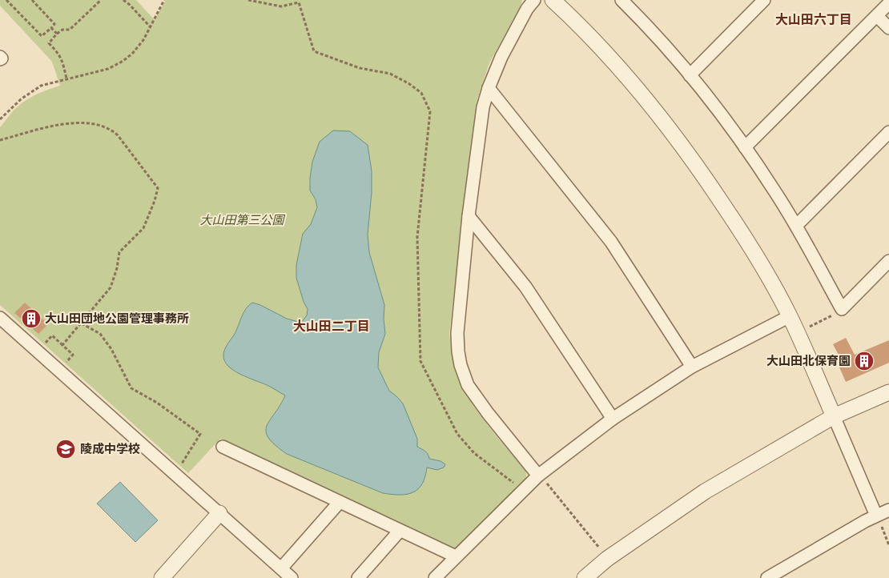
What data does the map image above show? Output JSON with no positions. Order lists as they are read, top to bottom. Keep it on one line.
{"districts":["大山田六丁目","大山田二丁目"],"parks":["大山田第三公園"],"places":{"building":["大山田団地公園管理事務所","大山田北保育園"],"school or university":["陵成中学校"]}}
